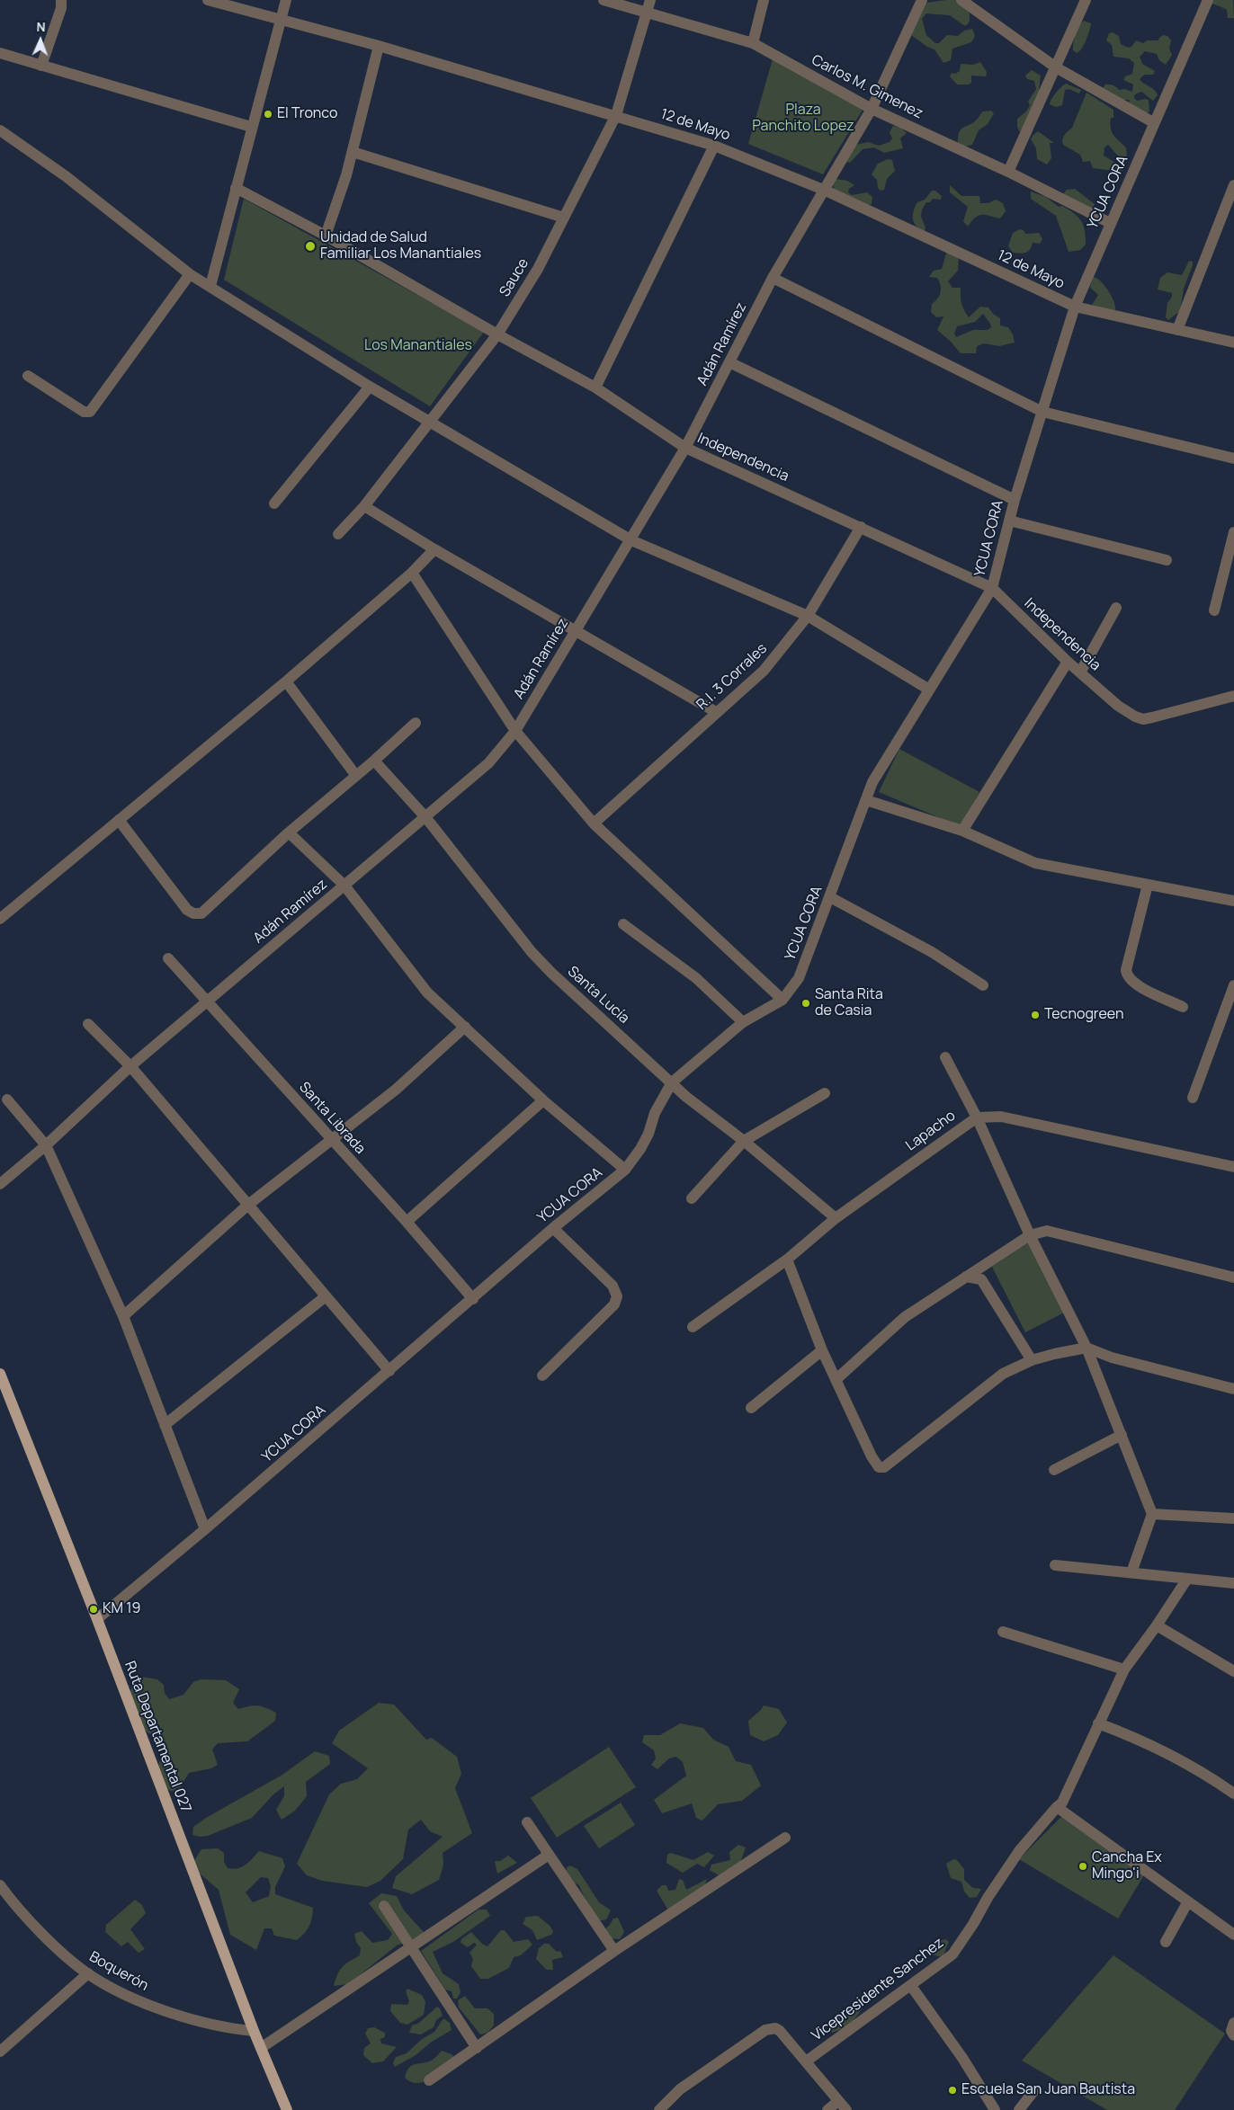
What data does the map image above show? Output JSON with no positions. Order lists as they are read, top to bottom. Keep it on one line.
{"streets":{"main road":["Ruta Departamental 027"],"street":["Carlos M. Gimenez","12 de Mayo","YCUA CORA","Sauce","Adán Ramírez","Independencia","R.I. 3 Corrales","Santa Lucía","Santa Librada","Lapacho","Boquerón","Vicepresidente Sanchez"]},"crossings":[["Carlos M. Gimenez","YCUA CORA"],["Carlos M. Gimenez","Sauce"],["Carlos M. Gimenez","Adán Ramírez"],["12 de Mayo","YCUA CORA"],["12 de Mayo","Sauce"],["12 de Mayo","Adán Ramírez"],["YCUA CORA","Independencia"],["YCUA CORA","Santa Lucía"],["YCUA CORA","Santa Librada"],["YCUA CORA","Ruta Departamental 027"],["Sauce","Independencia"],["Adán Ramírez","Independencia"],["Adán Ramírez","Santa Lucía"],["Adán Ramírez","Santa Librada"],["Independencia","R.I. 3 Corrales"],["Santa Lucía","Lapacho"],["Ruta Departamental 027","Boquerón"]],"parks":["Plaza Panchito Lopez","Los Manantiales"],"places":["El Tronco","Unidad de Salud Familiar Los Manantiales","Santa Rita de Casia","Tecnogreen","KM 19","Cancha Ex Mingo'i","Escuela San Juan Bautista"],"north":"top"}
